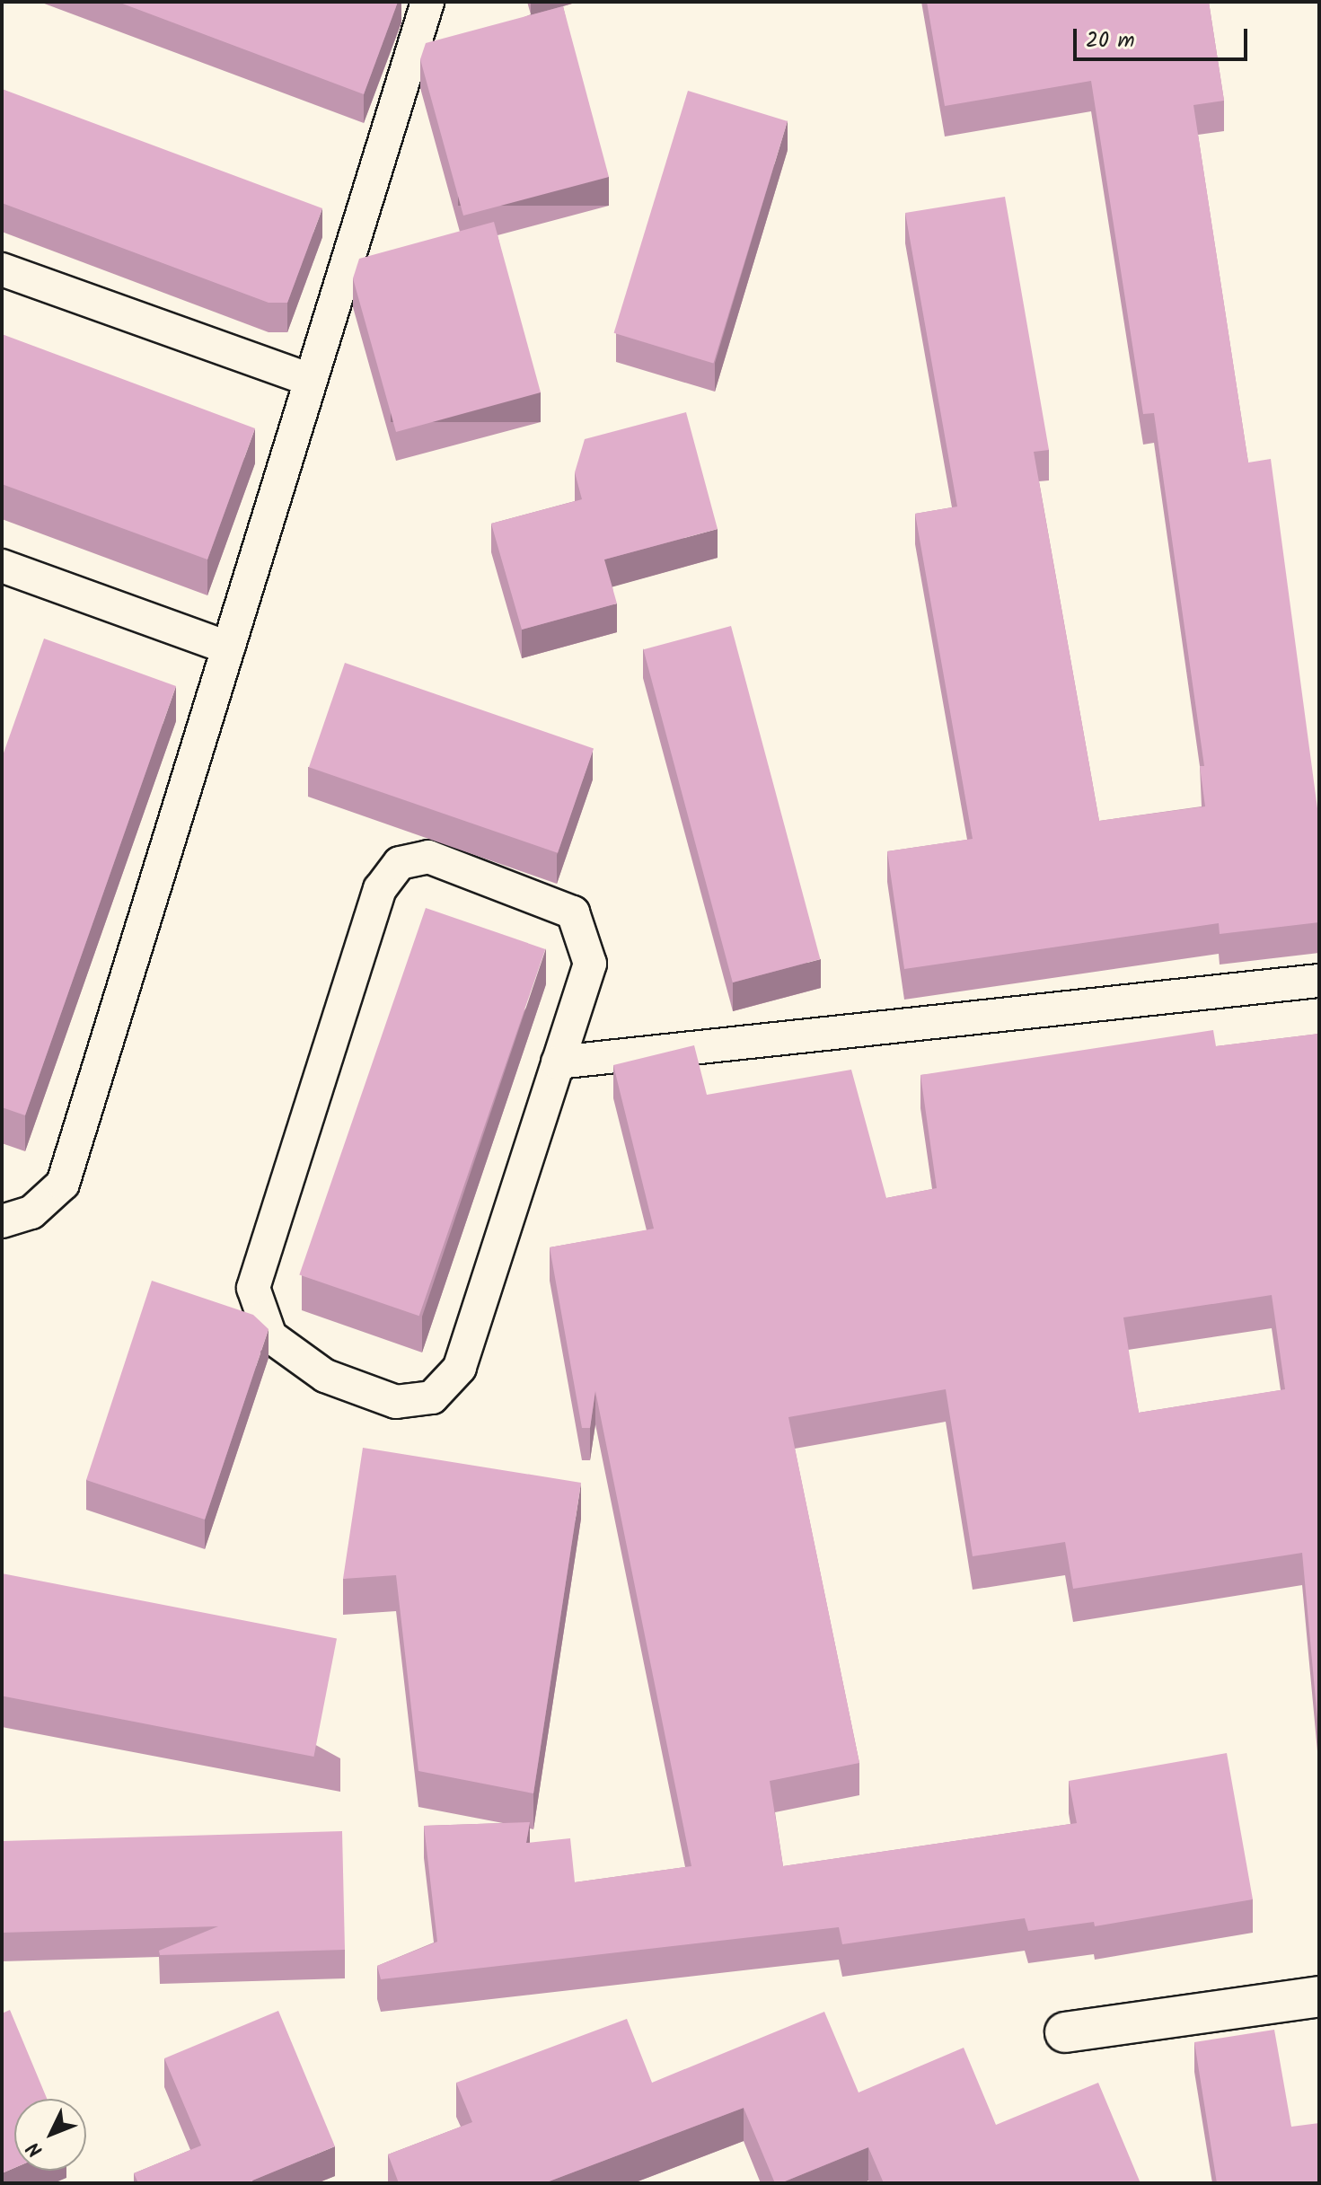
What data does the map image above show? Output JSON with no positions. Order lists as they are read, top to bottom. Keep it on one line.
{"scale_bar":"20 m","north":"bottom left"}
